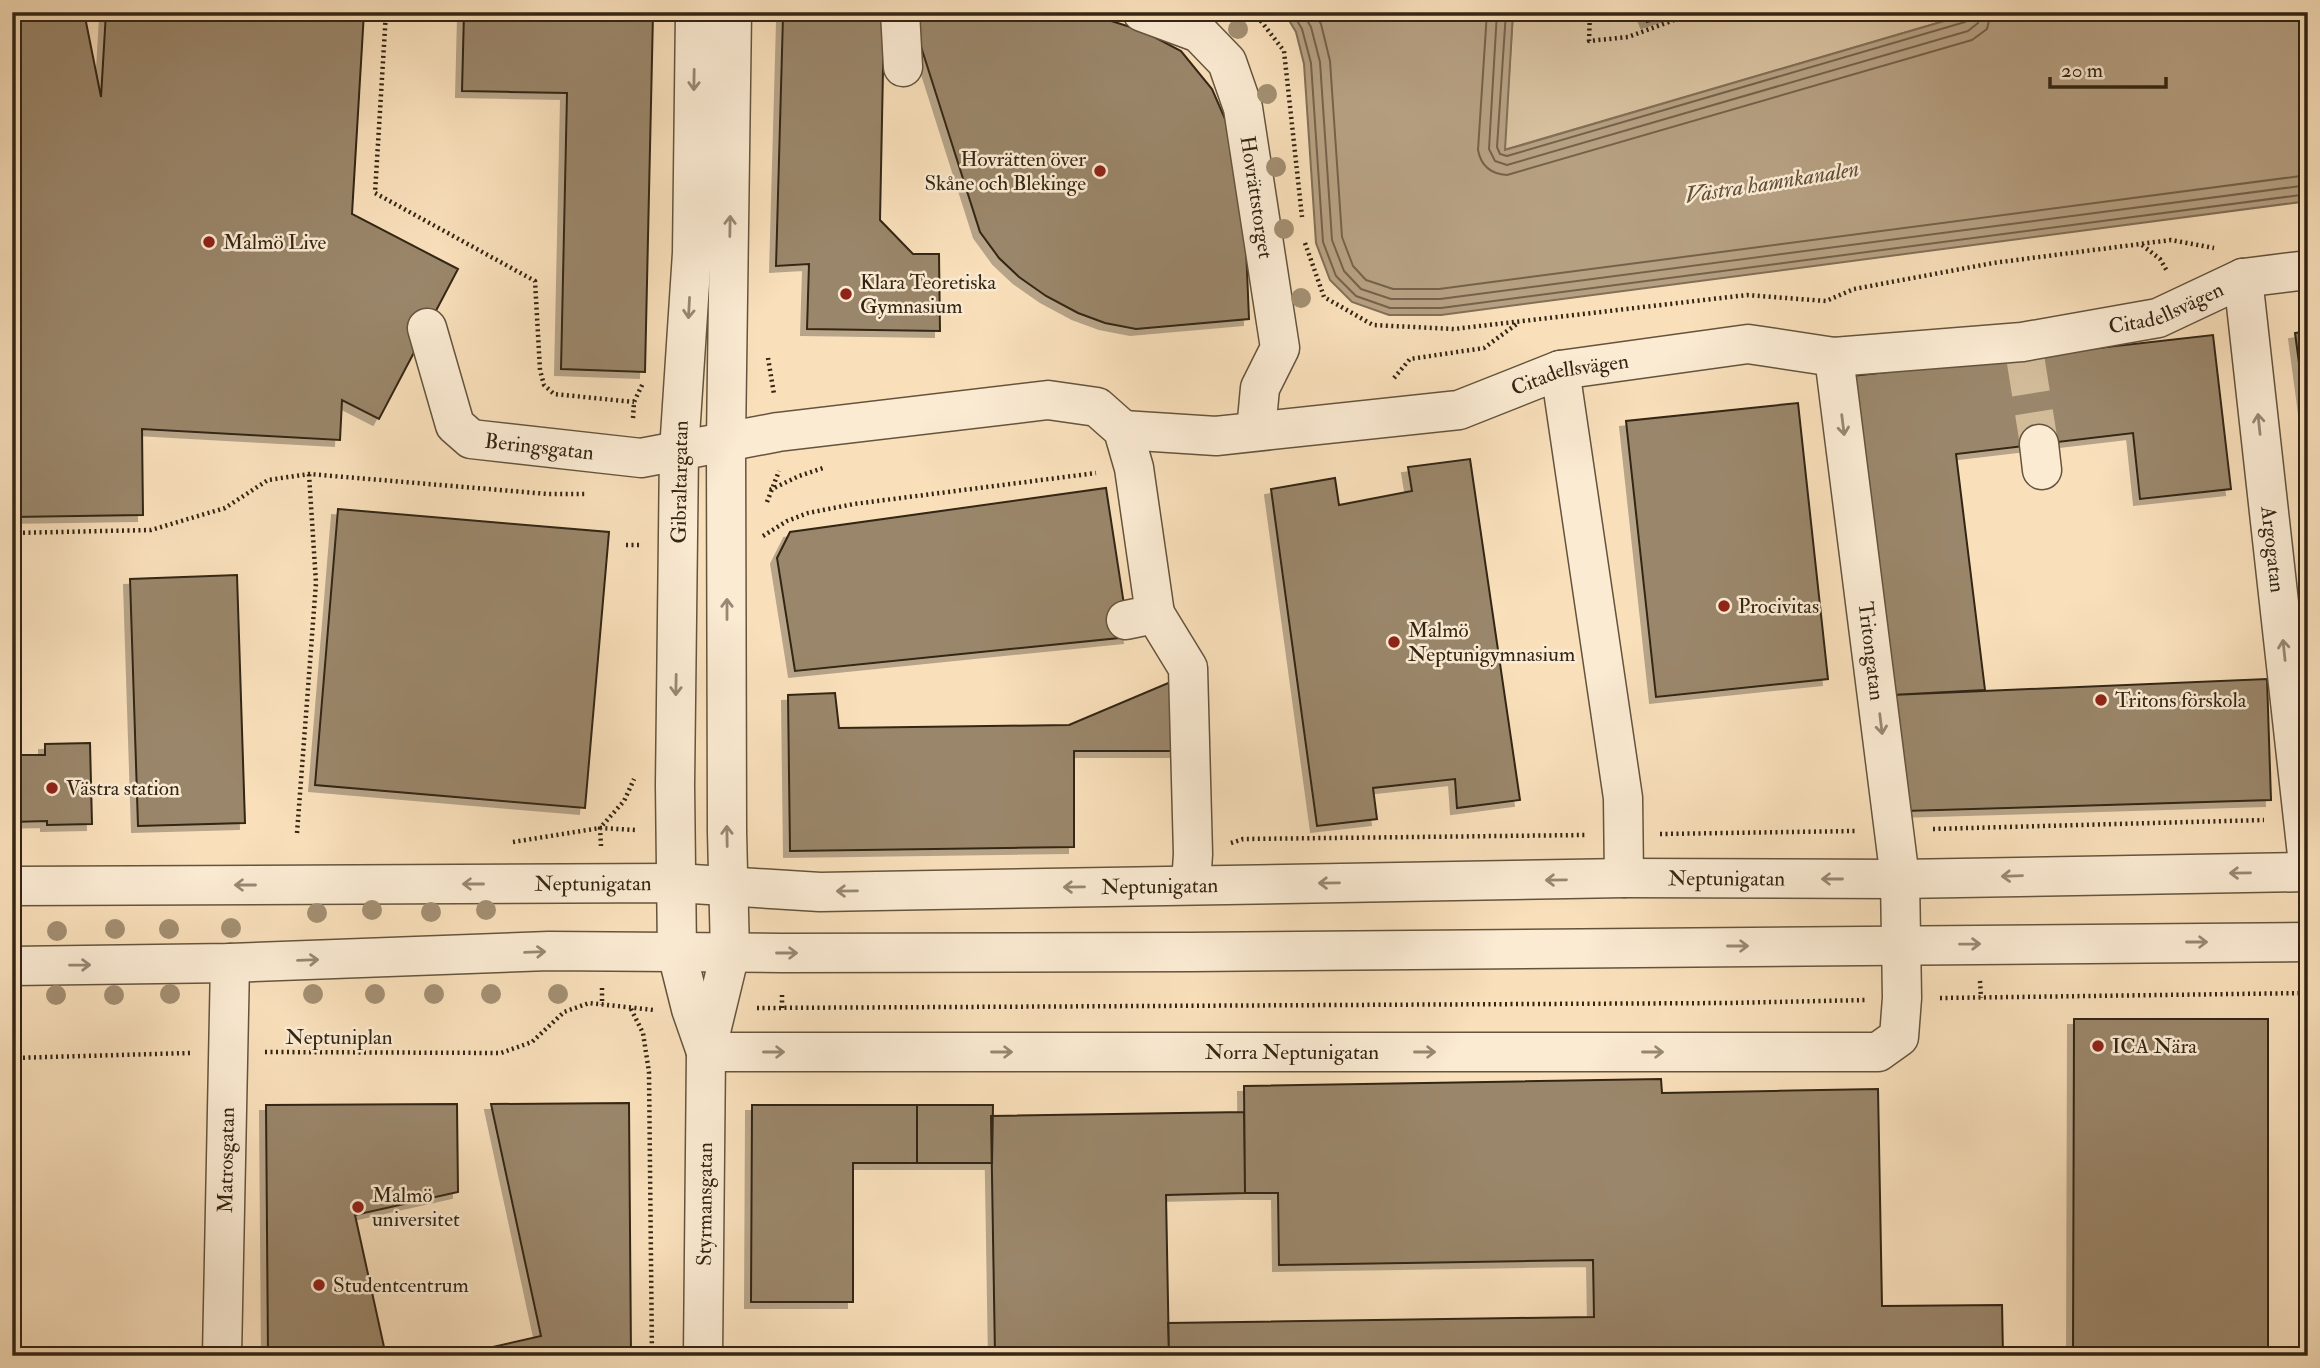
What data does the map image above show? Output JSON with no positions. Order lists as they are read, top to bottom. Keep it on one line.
{"streets":{"street":["Hovrättstorget","Citadellsvägen","Beringsgatan","Gibraltargatan","Argogatan","Tritongatan","Neptunigatan","Norra Neptunigatan","Matrosgatan","Styrmansgatan"],"path":["Neptuniplan"]},"crossings":[["Hovrättstorget","Citadellsvägen"],["Citadellsvägen","Beringsgatan"],["Citadellsvägen","Argogatan"],["Citadellsvägen","Tritongatan"],["Beringsgatan","Gibraltargatan"],["Gibraltargatan","Neptunigatan"],["Gibraltargatan","Styrmansgatan"],["Tritongatan","Neptunigatan"],["Tritongatan","Norra Neptunigatan"],["Neptuniplan","Matrosgatan"],["Norra Neptunigatan","Styrmansgatan"]],"one_way":["Argogatan"],"water":["Västra hamnkanalen"],"places":["Hovrätten över Skåne och Blekinge","Malmö Live","Klara Teoretiska Gymnasium","Procivitas","Malmö Neptunigymnasium","Tritons förskola","Västra station","ICA Nära","Malmö universitet","Studentcentrum"],"scale_bar":"20 m"}
